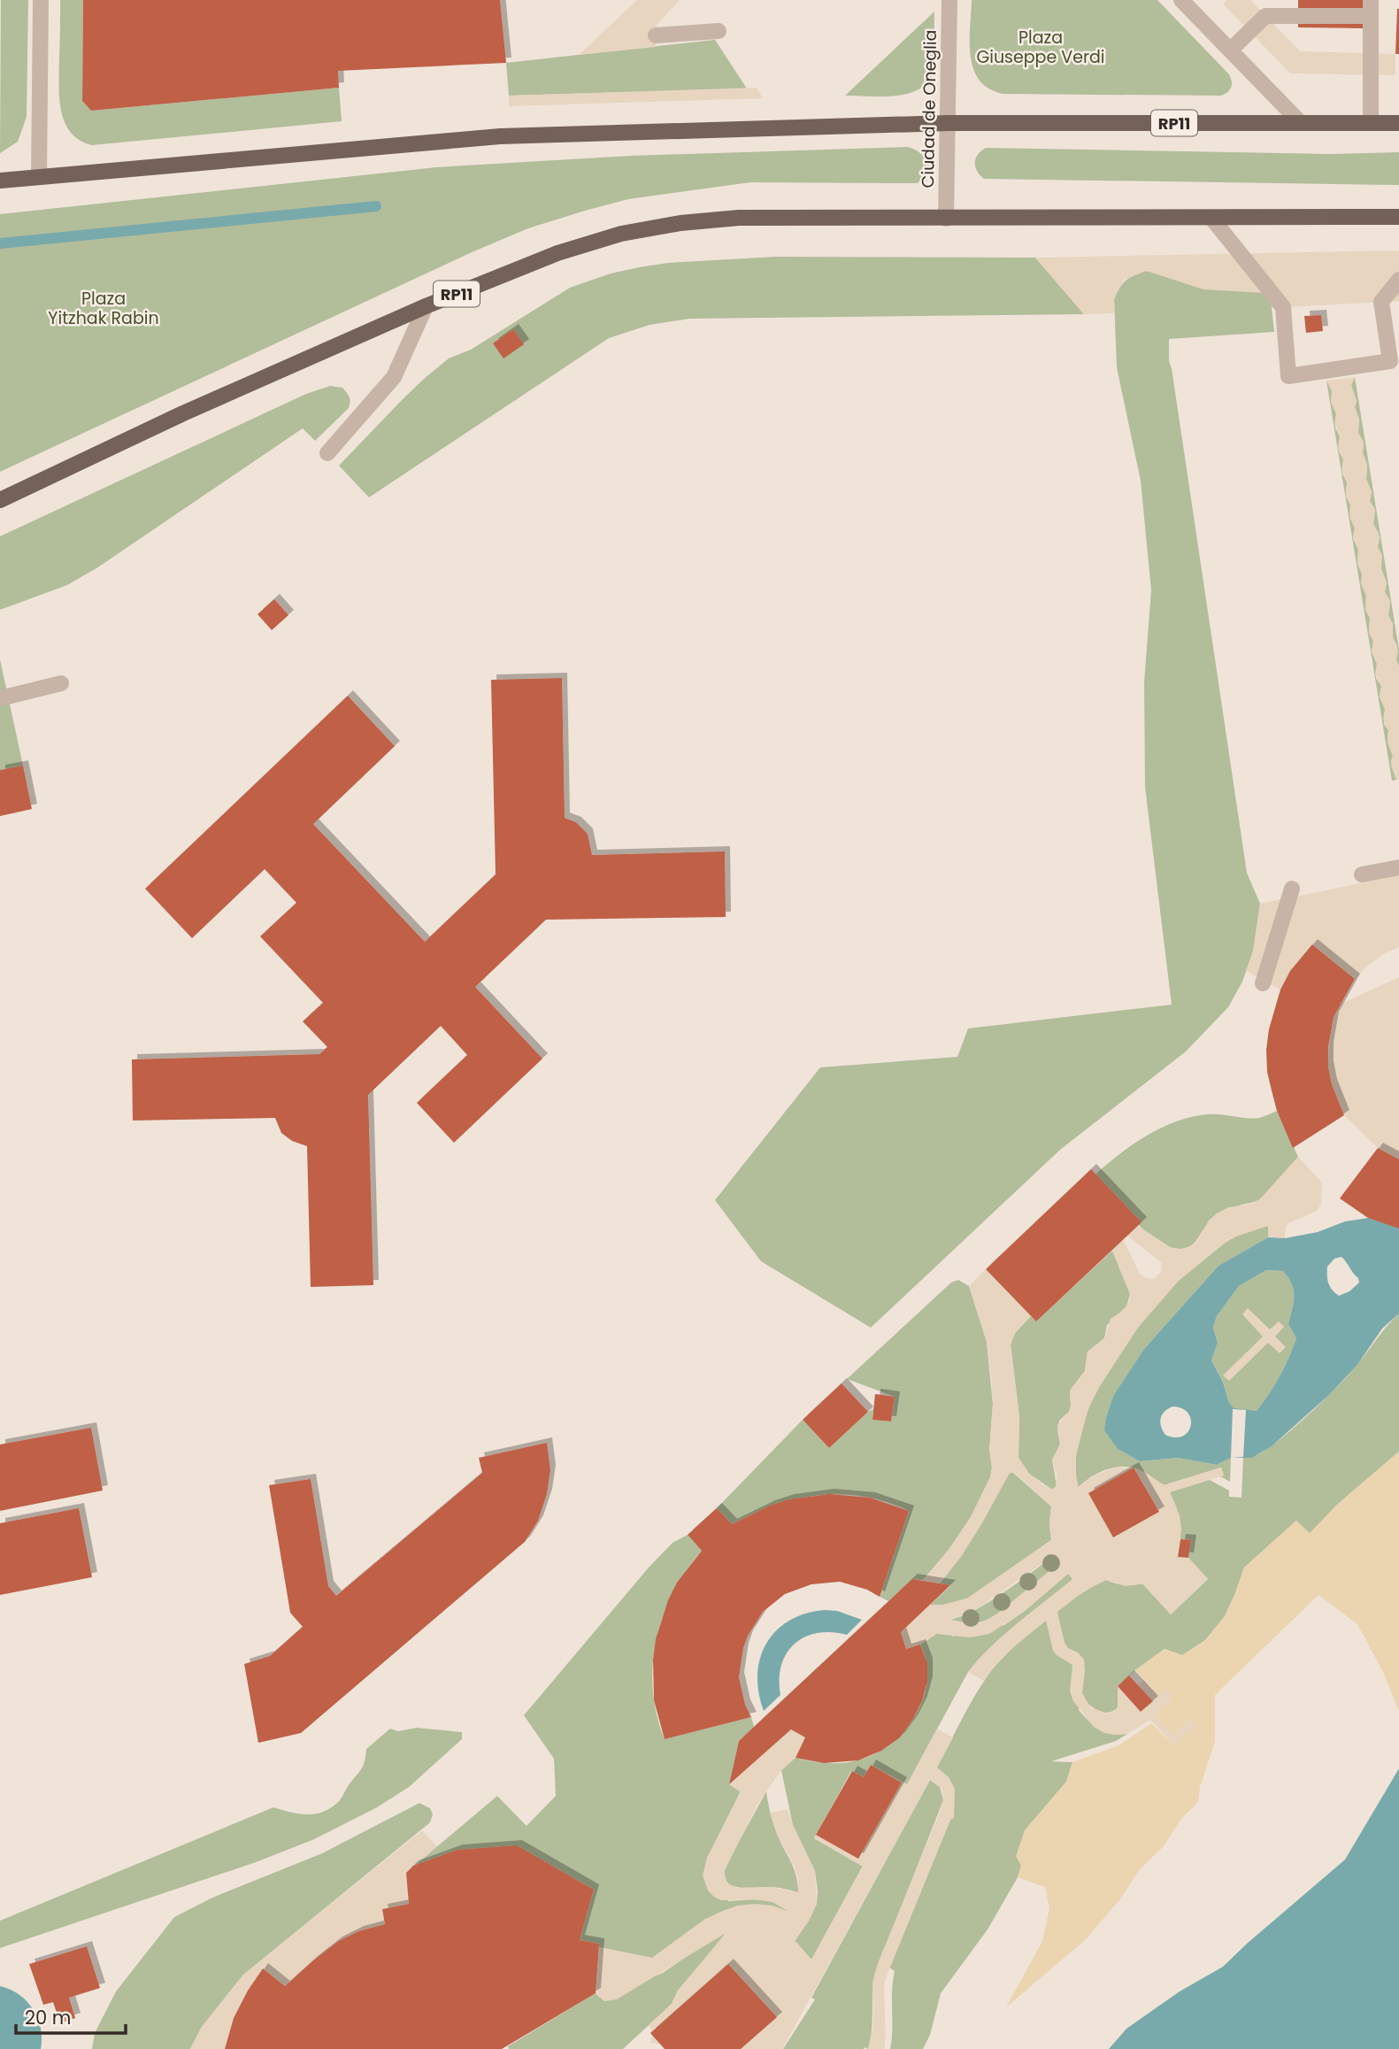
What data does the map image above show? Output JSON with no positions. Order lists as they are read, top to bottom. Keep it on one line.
{"streets":{"main road":["RP11"],"street":["Ciudad de Oneglia"]},"crossings":[["Ciudad de Oneglia","RP11"]],"parks":["Plaza Giuseppe Verdi","Plaza Yitzhak Rabin"],"scale_bar":"20 m"}
